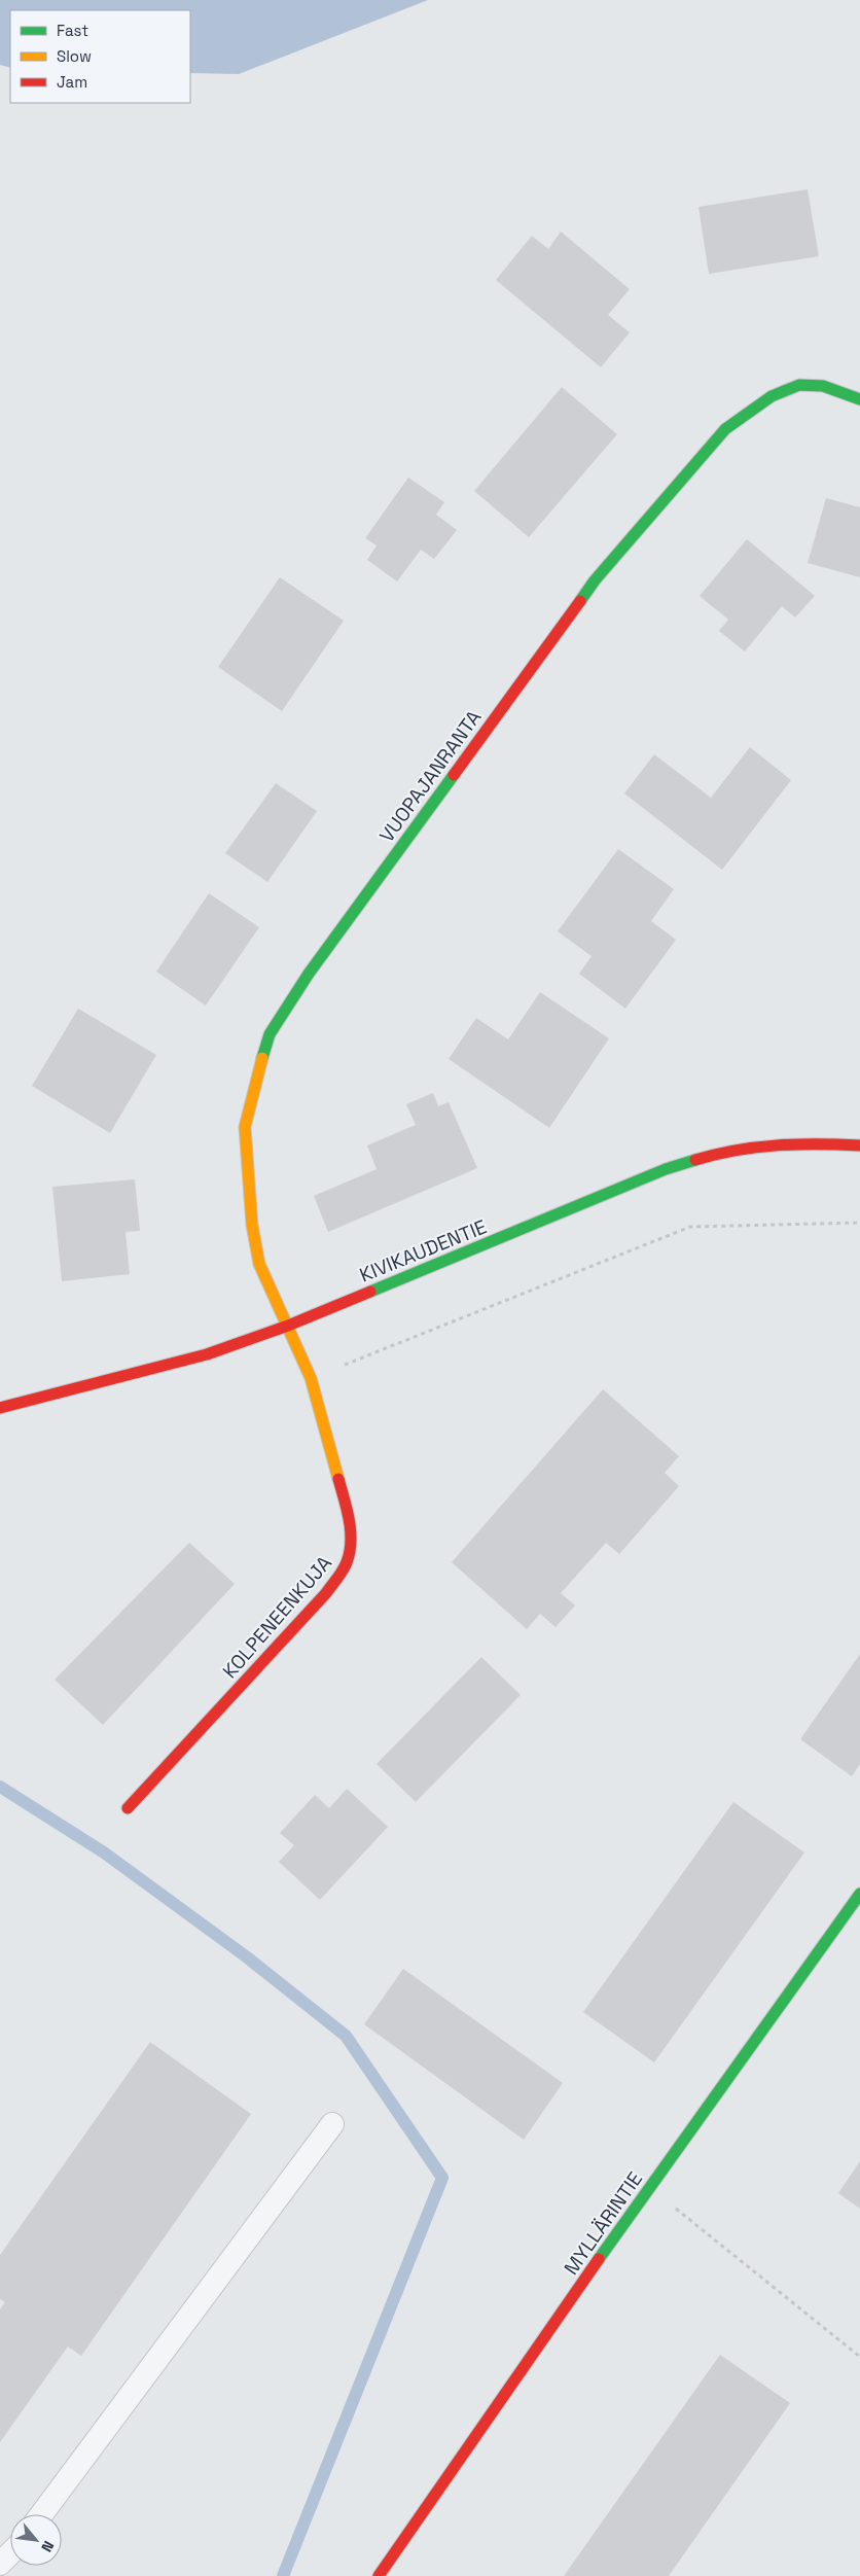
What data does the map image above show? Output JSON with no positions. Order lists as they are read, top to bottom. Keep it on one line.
{"streets":{"street":["VUOPAJANRANTA","KIVIKAUDENTIE","KOLPENEENKUJA","MYLLÄRINTIE"]},"crossings":[["VUOPAJANRANTA","KIVIKAUDENTIE"],["VUOPAJANRANTA","KOLPENEENKUJA"],["KIVIKAUDENTIE","KOLPENEENKUJA"]],"legend":["Fast","Slow","Jam"],"north":"bottom right"}
